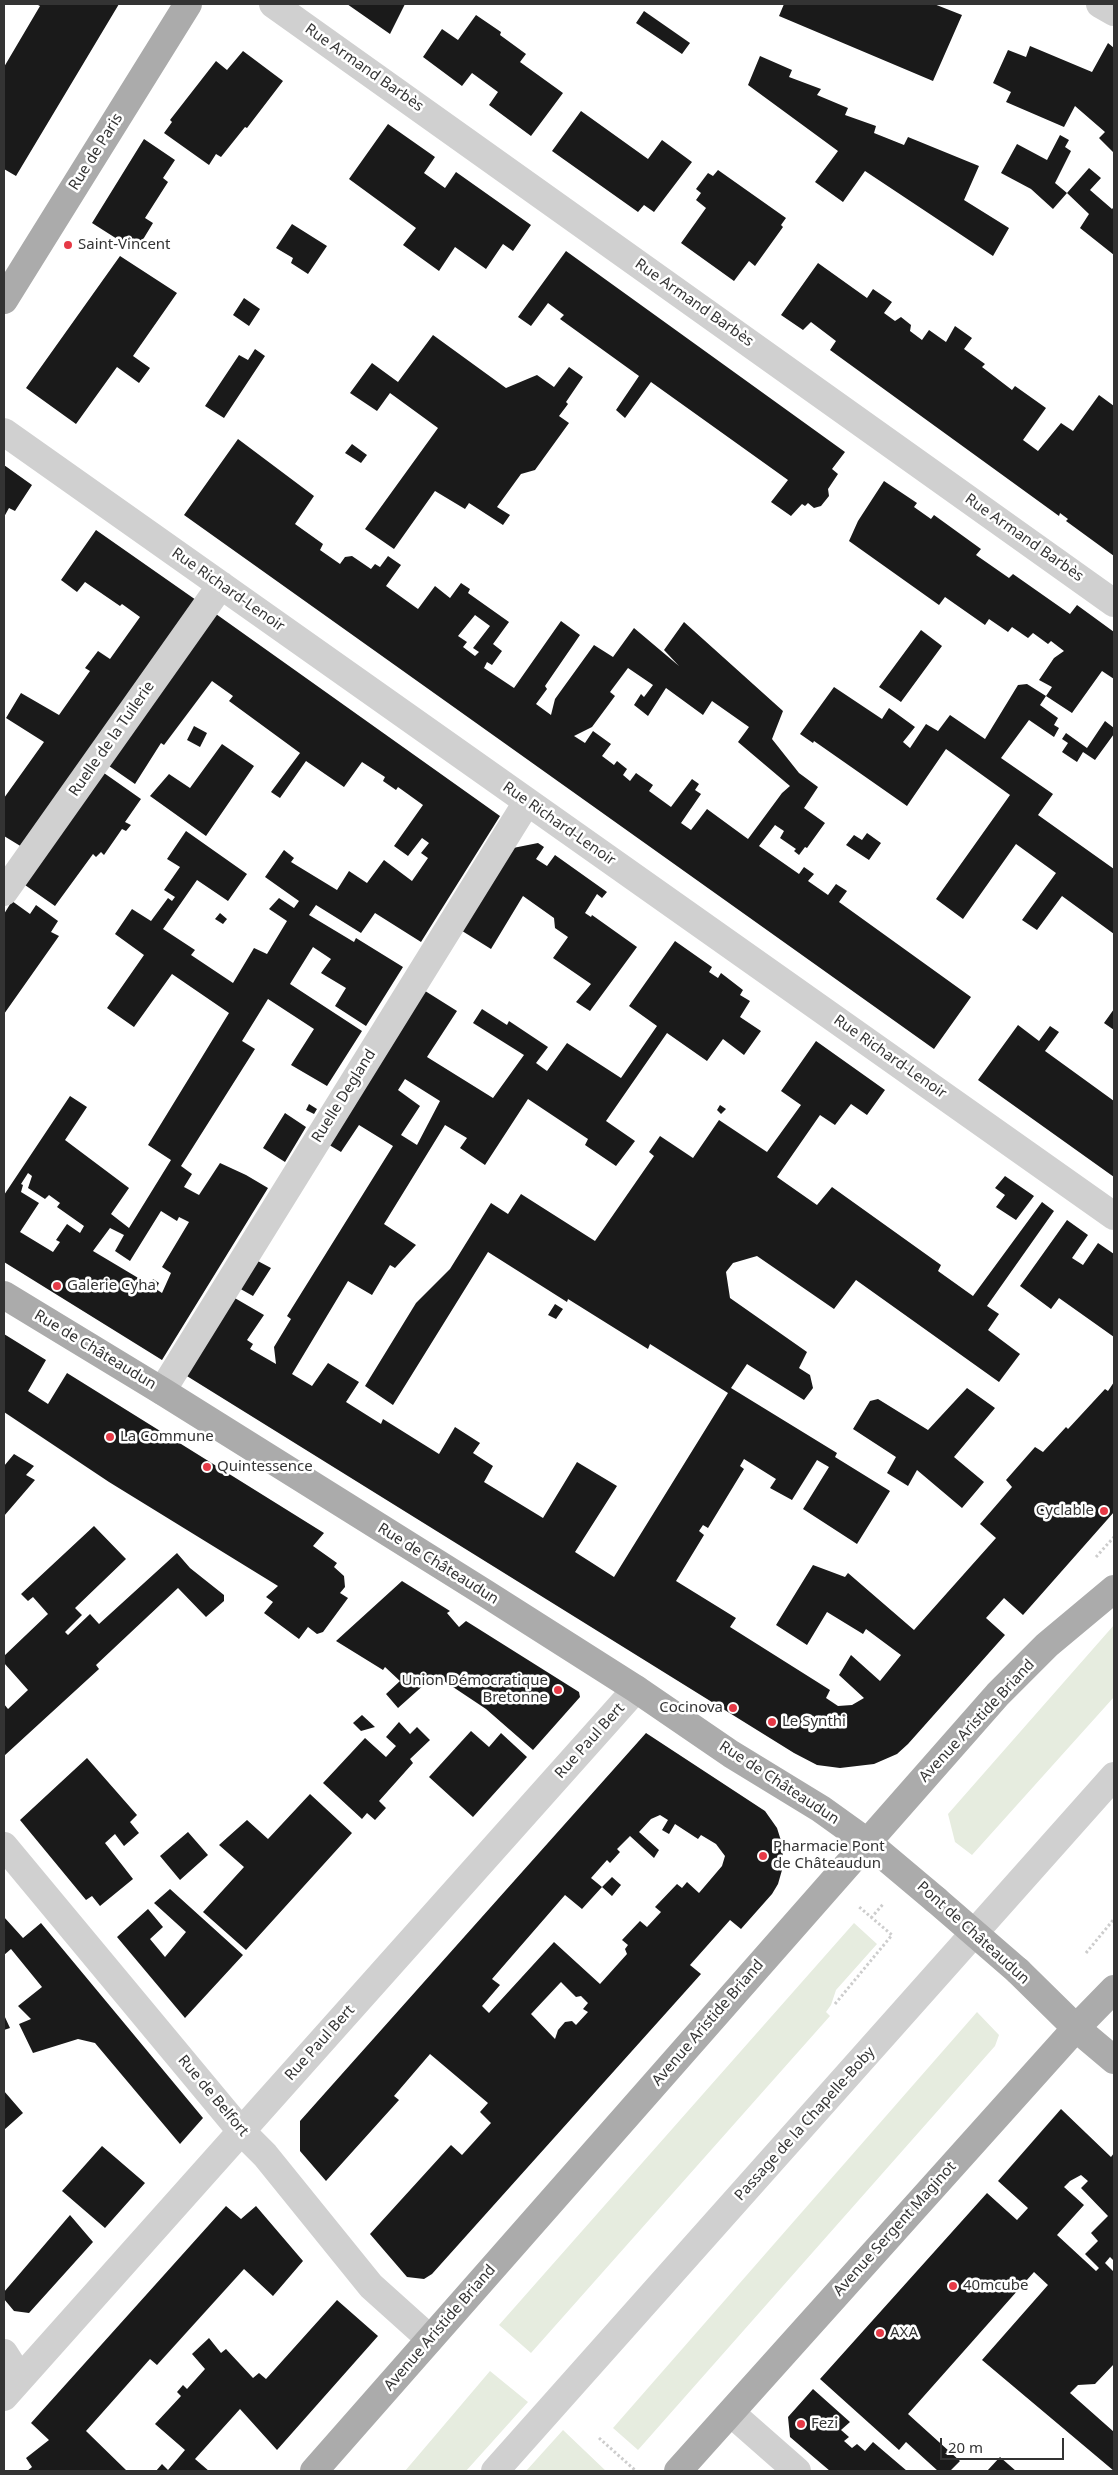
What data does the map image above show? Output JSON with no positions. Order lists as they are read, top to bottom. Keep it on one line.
{"streets":{"main road":["Rue de Paris","Rue de Châteaudun","Avenue Aristide Briand","Pont de Châteaudun","Avenue Sergent Maginot"],"street":["Rue Armand Barbès","Rue Richard-Lenoir","Ruelle de la Tuilerie","Ruelle Degland","Rue Paul Bert","Rue de Belfort","Passage de la Chapelle-Boby"]},"crossings":[["Rue Richard-Lenoir","Ruelle de la Tuilerie"],["Rue Richard-Lenoir","Ruelle Degland"],["Ruelle Degland","Rue de Châteaudun"],["Rue de Châteaudun","Avenue Aristide Briand"],["Rue de Châteaudun","Rue Paul Bert"],["Rue de Châteaudun","Pont de Châteaudun"],["Avenue Aristide Briand","Pont de Châteaudun"],["Avenue Aristide Briand","Rue de Belfort"],["Rue Paul Bert","Rue de Belfort"],["Pont de Châteaudun","Avenue Sergent Maginot"]],"places":["Saint-Vincent","Galerie Cyha","La Commune","Quintessence","Cyclable","Union Démocratique Bretonne","Cocinova","Le Synthi","Pharmacie Pont de Châteaudun","40mcube","AXA","Fezi"],"scale_bar":"20 m"}
